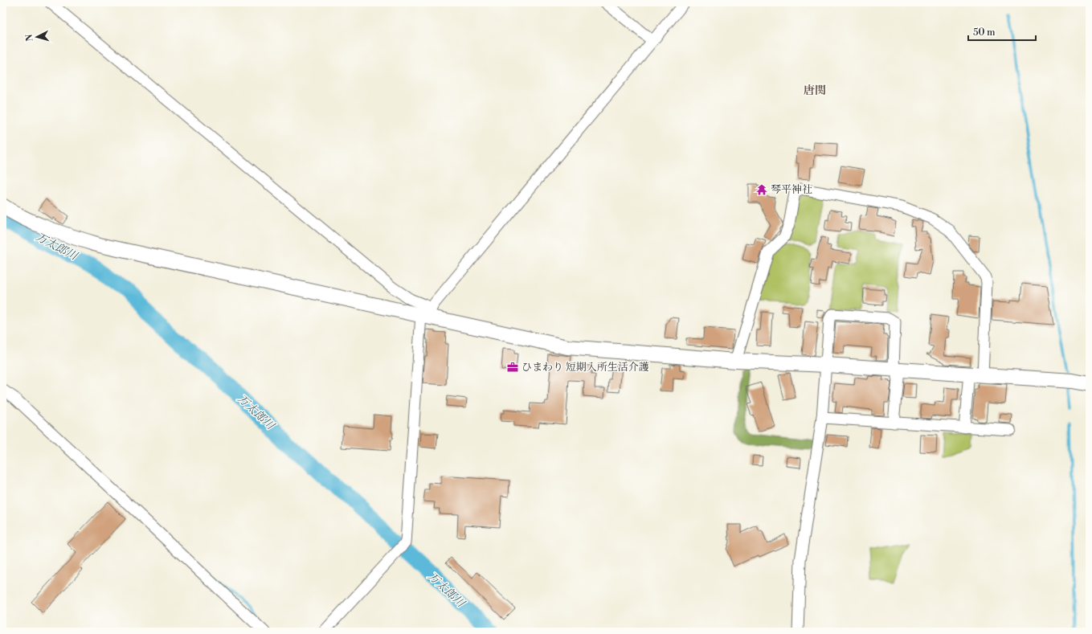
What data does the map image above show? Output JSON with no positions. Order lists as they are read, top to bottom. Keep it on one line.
{"districts":["唐関"],"water":["万太郎川"],"places":{"temple":["琴平神社"],"office":["ひまわり 短期入所生活介護"]},"scale_bar":"50 m","north":"left"}
